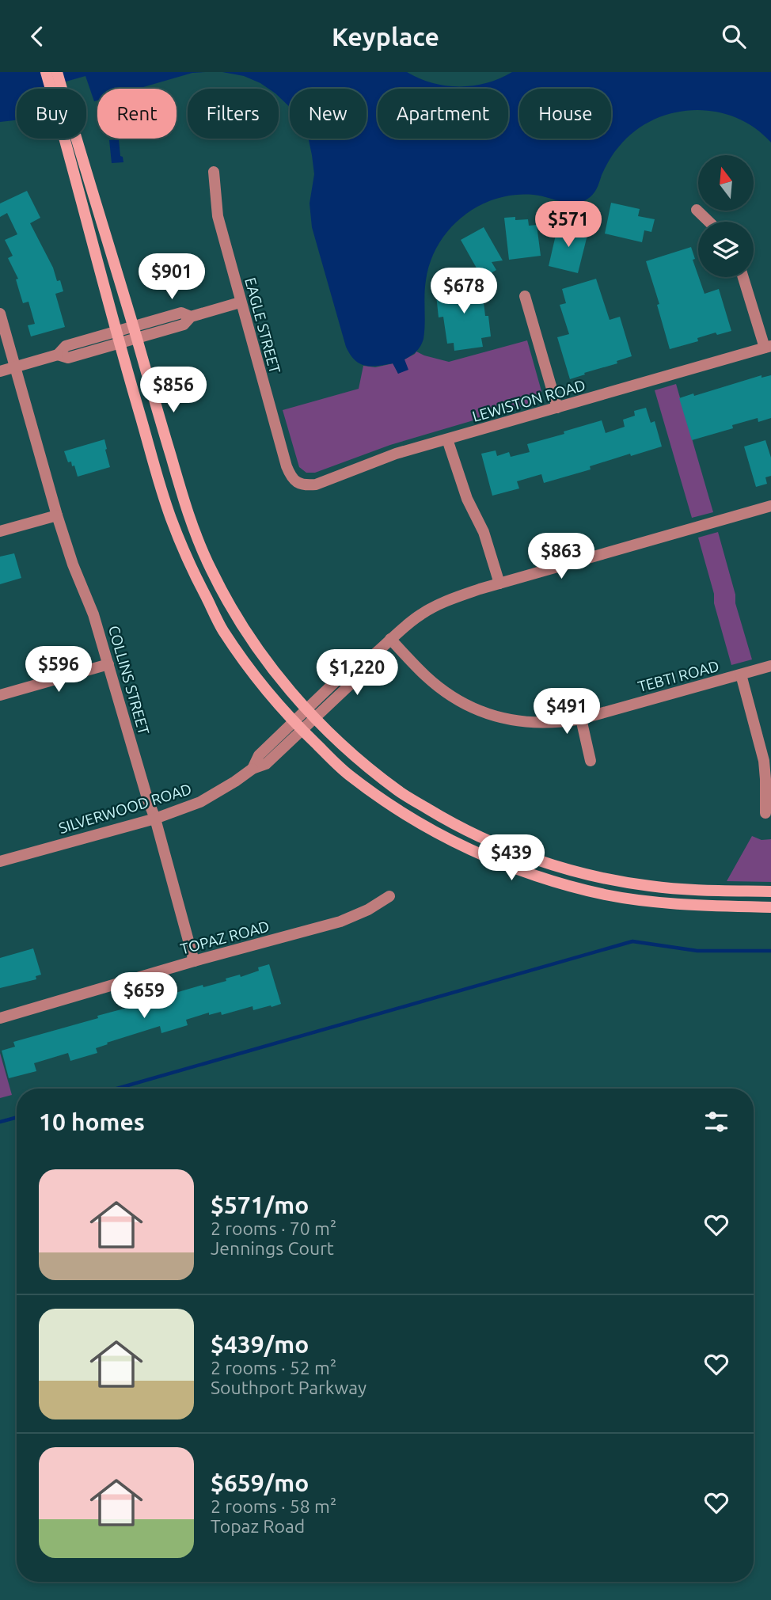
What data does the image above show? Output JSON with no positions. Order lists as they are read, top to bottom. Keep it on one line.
{"streets":{"street":["EAGLE STREET","LEWISTON ROAD","TEBTI ROAD","COLLINS STREET","SILVERWOOD ROAD","TOPAZ ROAD"]},"crossings":[["EAGLE STREET","LEWISTON ROAD"],["TEBTI ROAD","SILVERWOOD ROAD"],["COLLINS STREET","SILVERWOOD ROAD"],["COLLINS STREET","TOPAZ ROAD"]],"north":"top","page":{"header":"Keyplace","chip":["Buy","Rent","Filters","New","Apartment","House"],"price":["$571","$901","$678","$856","$863","$596","$1,220","$491","$439","$659"],"heading":"10 homes","list":[{"name":"$571/mo","note":"2 rooms · 70 m² · Jennings Court"},{"name":"$439/mo","note":"2 rooms · 52 m² · Southport Parkway"},{"name":"$659/mo","note":"2 rooms · 58 m² · Topaz Road"}]}}
